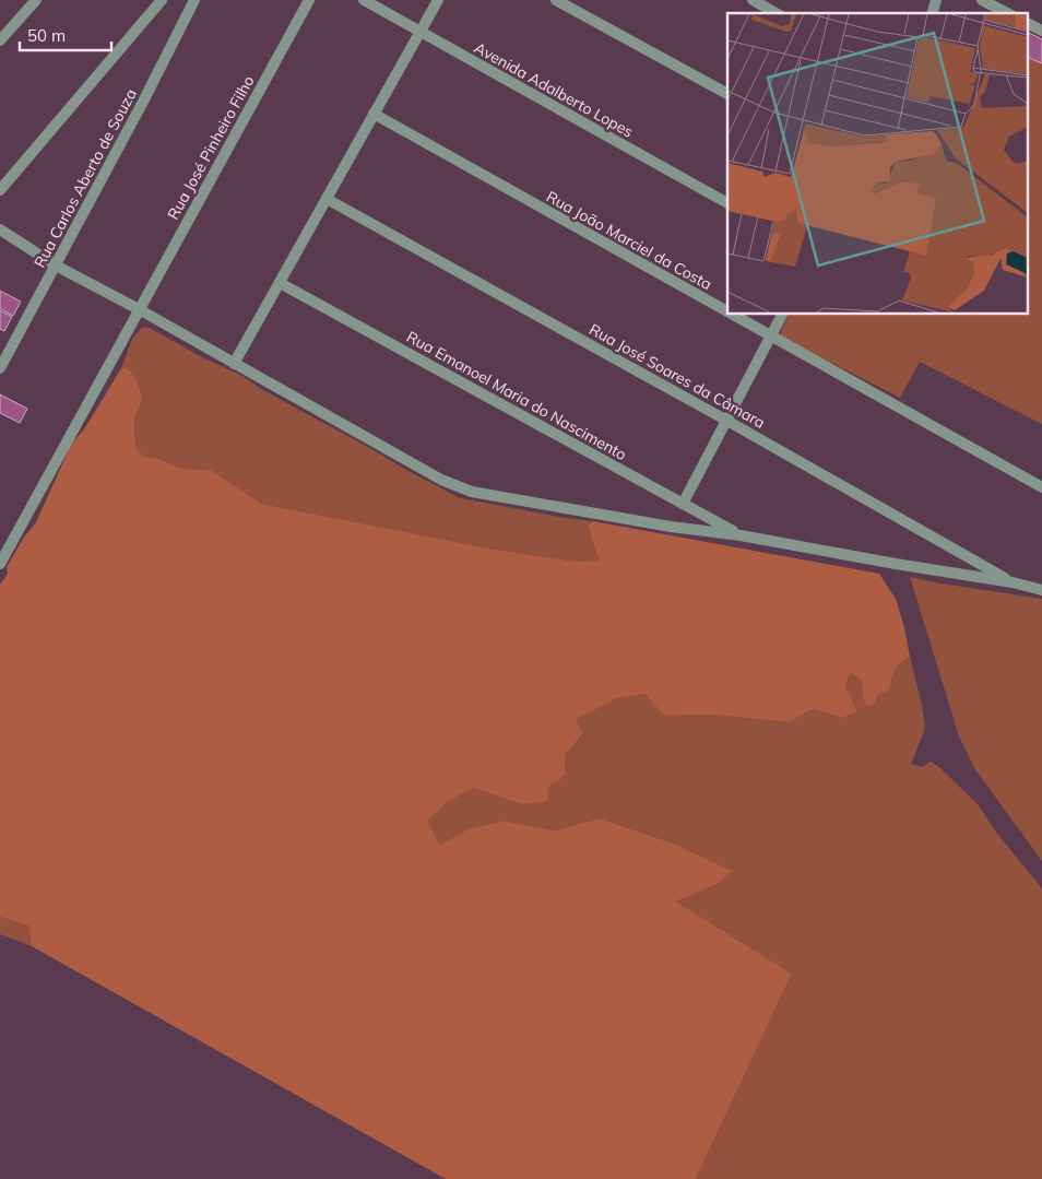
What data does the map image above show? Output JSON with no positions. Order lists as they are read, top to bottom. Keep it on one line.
{"streets":{"street":["Avenida Adalberto Lopes","Rua José Pinheiro Filho","Rua Carlos Aberto de Souza","Rua João Marciel da Costa","Rua José Soares da Câmara","Rua Emanoel Maria do Nascimento"]},"scale_bar":"50 m"}
